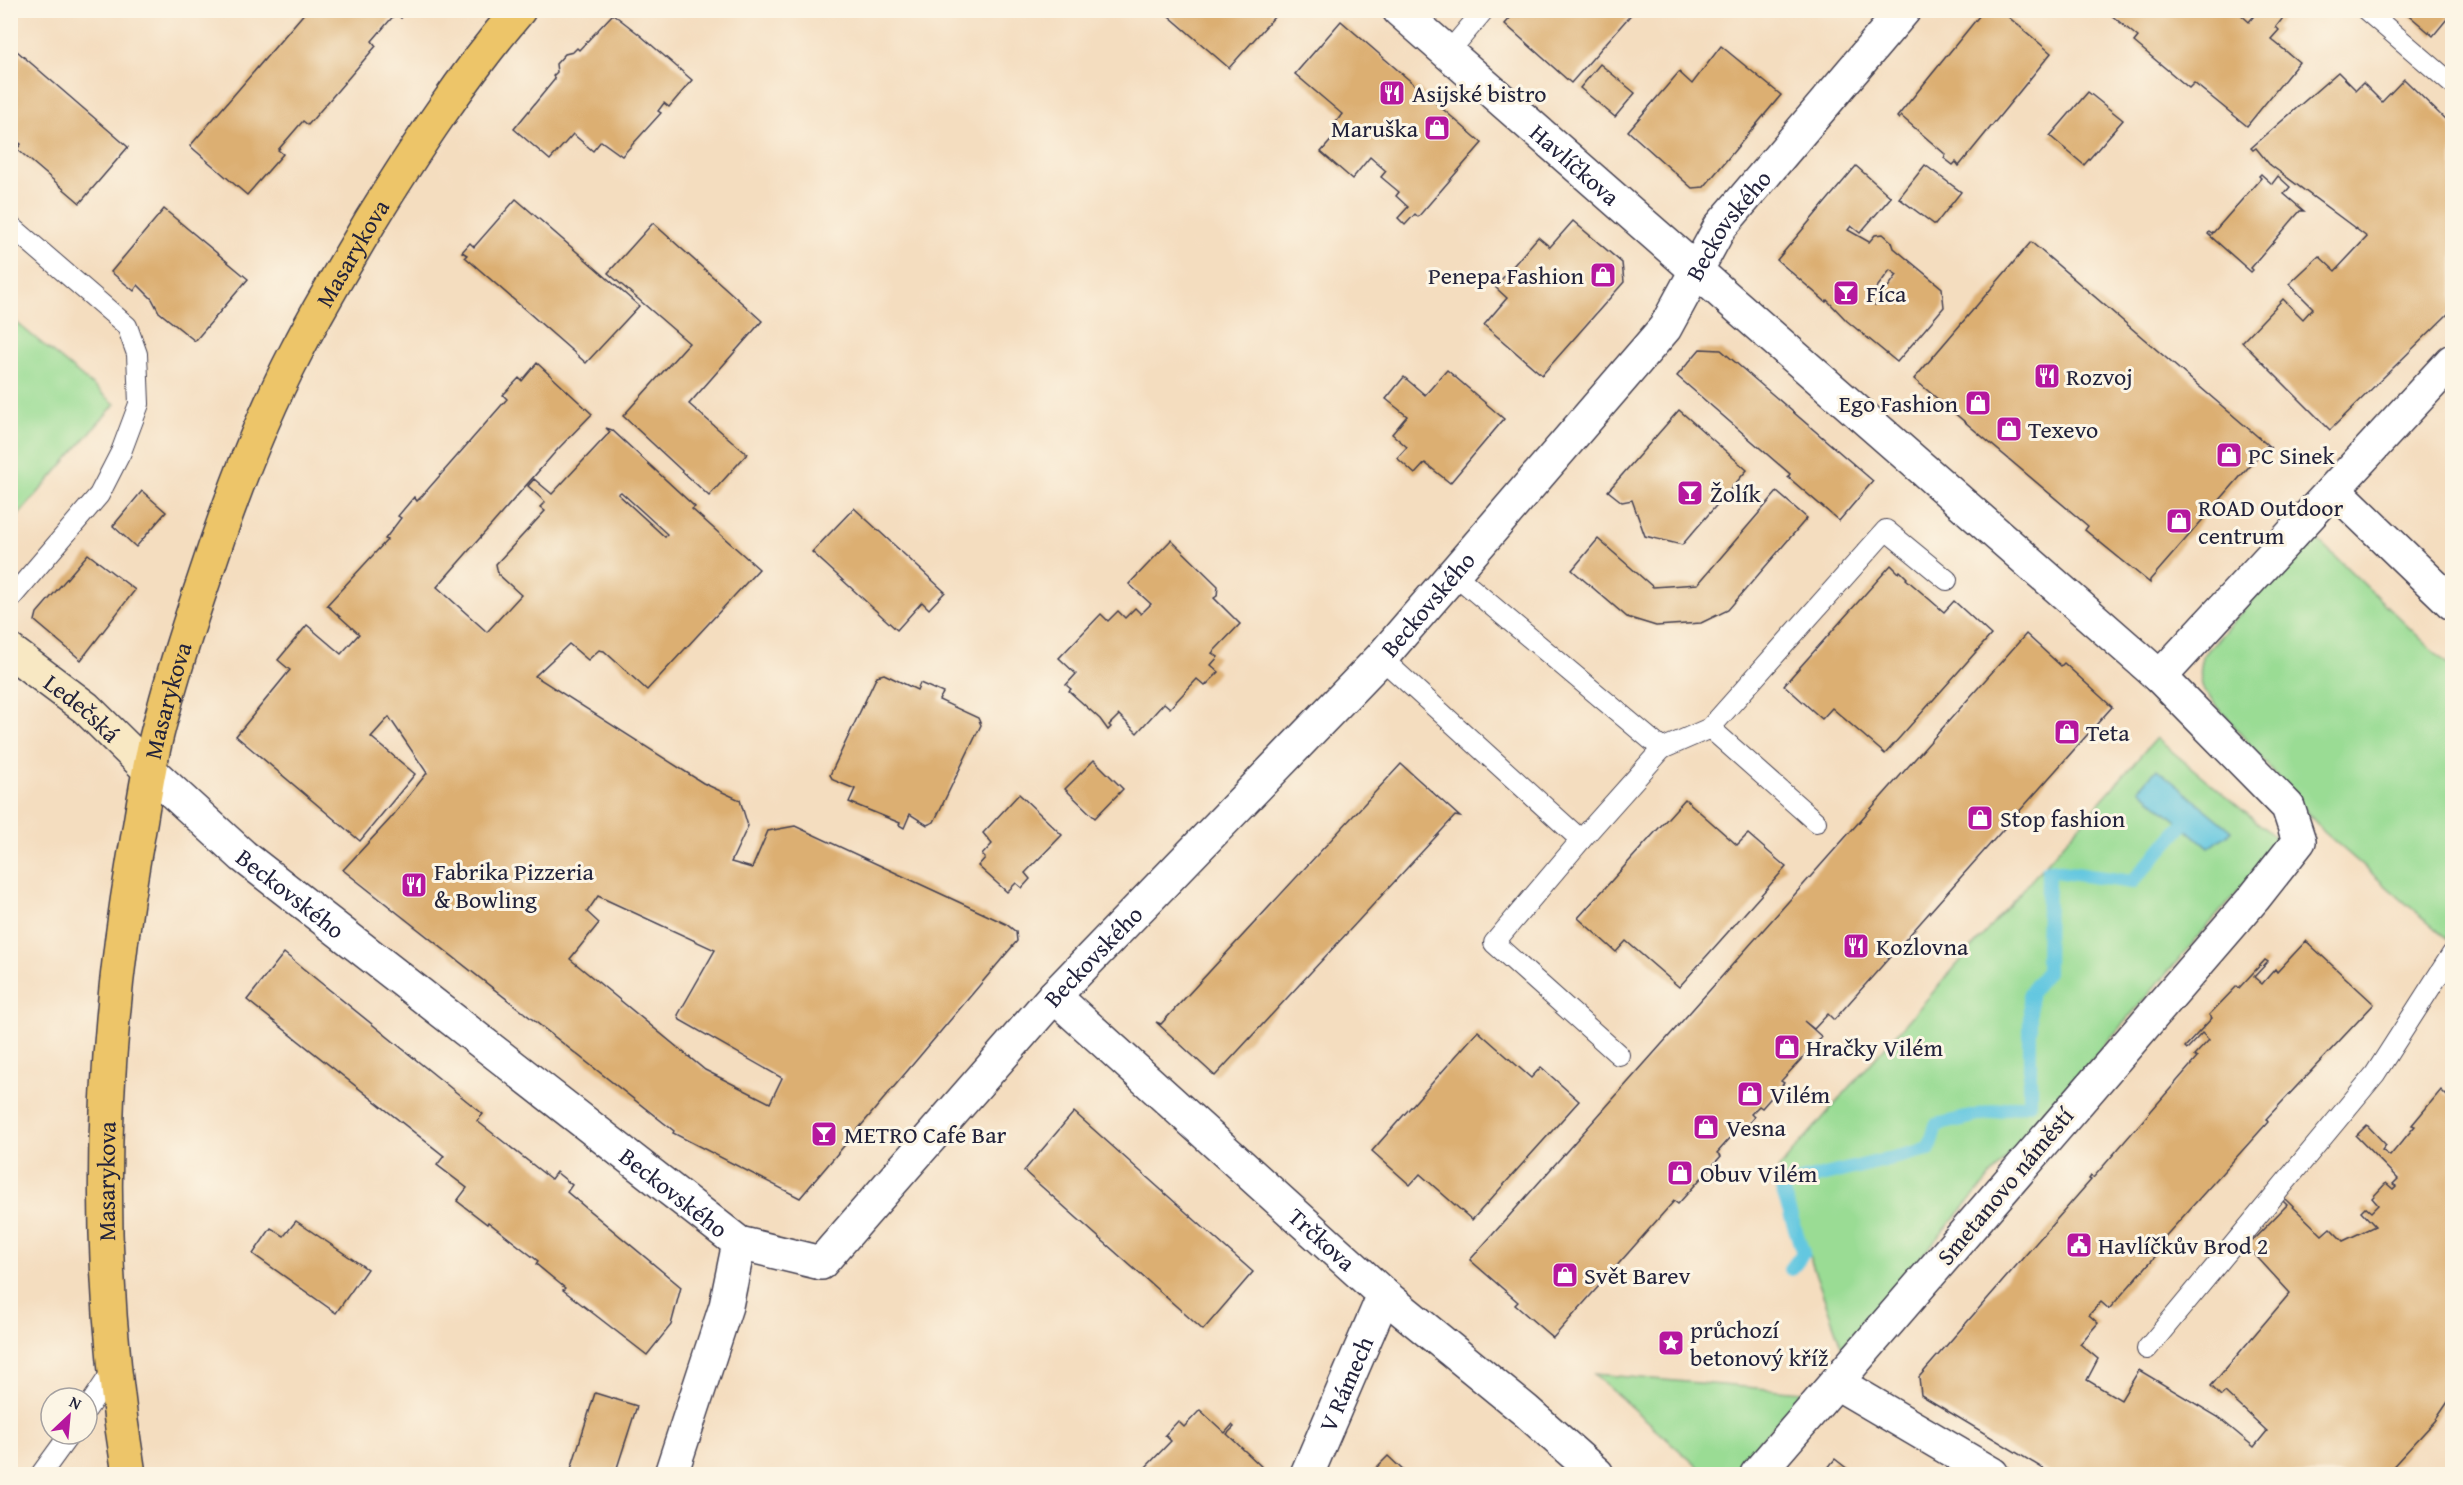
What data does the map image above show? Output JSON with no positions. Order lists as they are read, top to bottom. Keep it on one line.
{"streets":{"main road":["Masarykova","Ledečská"],"street":["Havlíčkova","Beckovského","Smetanovo náměstí","Trčkova","V Rámech"]},"crossings":[["Havlíčkova","Beckovského"],["Havlíčkova","Smetanovo náměstí"],["Beckovského","Masarykova"],["Beckovského","Ledečská"],["Beckovského","Trčkova"],["Masarykova","Ledečská"],["Trčkova","V Rámech"]],"places":{"restaurant":["Asijské bistro","Rozvoj","Fabrika Pizzeria & Bowling","Kozlovna"],"shop":["Maruška","Penepa Fashion","Ego Fashion","Texevo","PC Sinek","ROAD Outdoor centrum","Teta","Stop fashion","Hračky Vilém","Vilém","Vesna","Obuv Vilém","Svět Barev"],"bar":["Fíca","Žolík","METRO Cafe Bar"],"public building":["Havlíčkův Brod 2"],"place":["průchozí betonový kříž"]},"north":"top right"}
